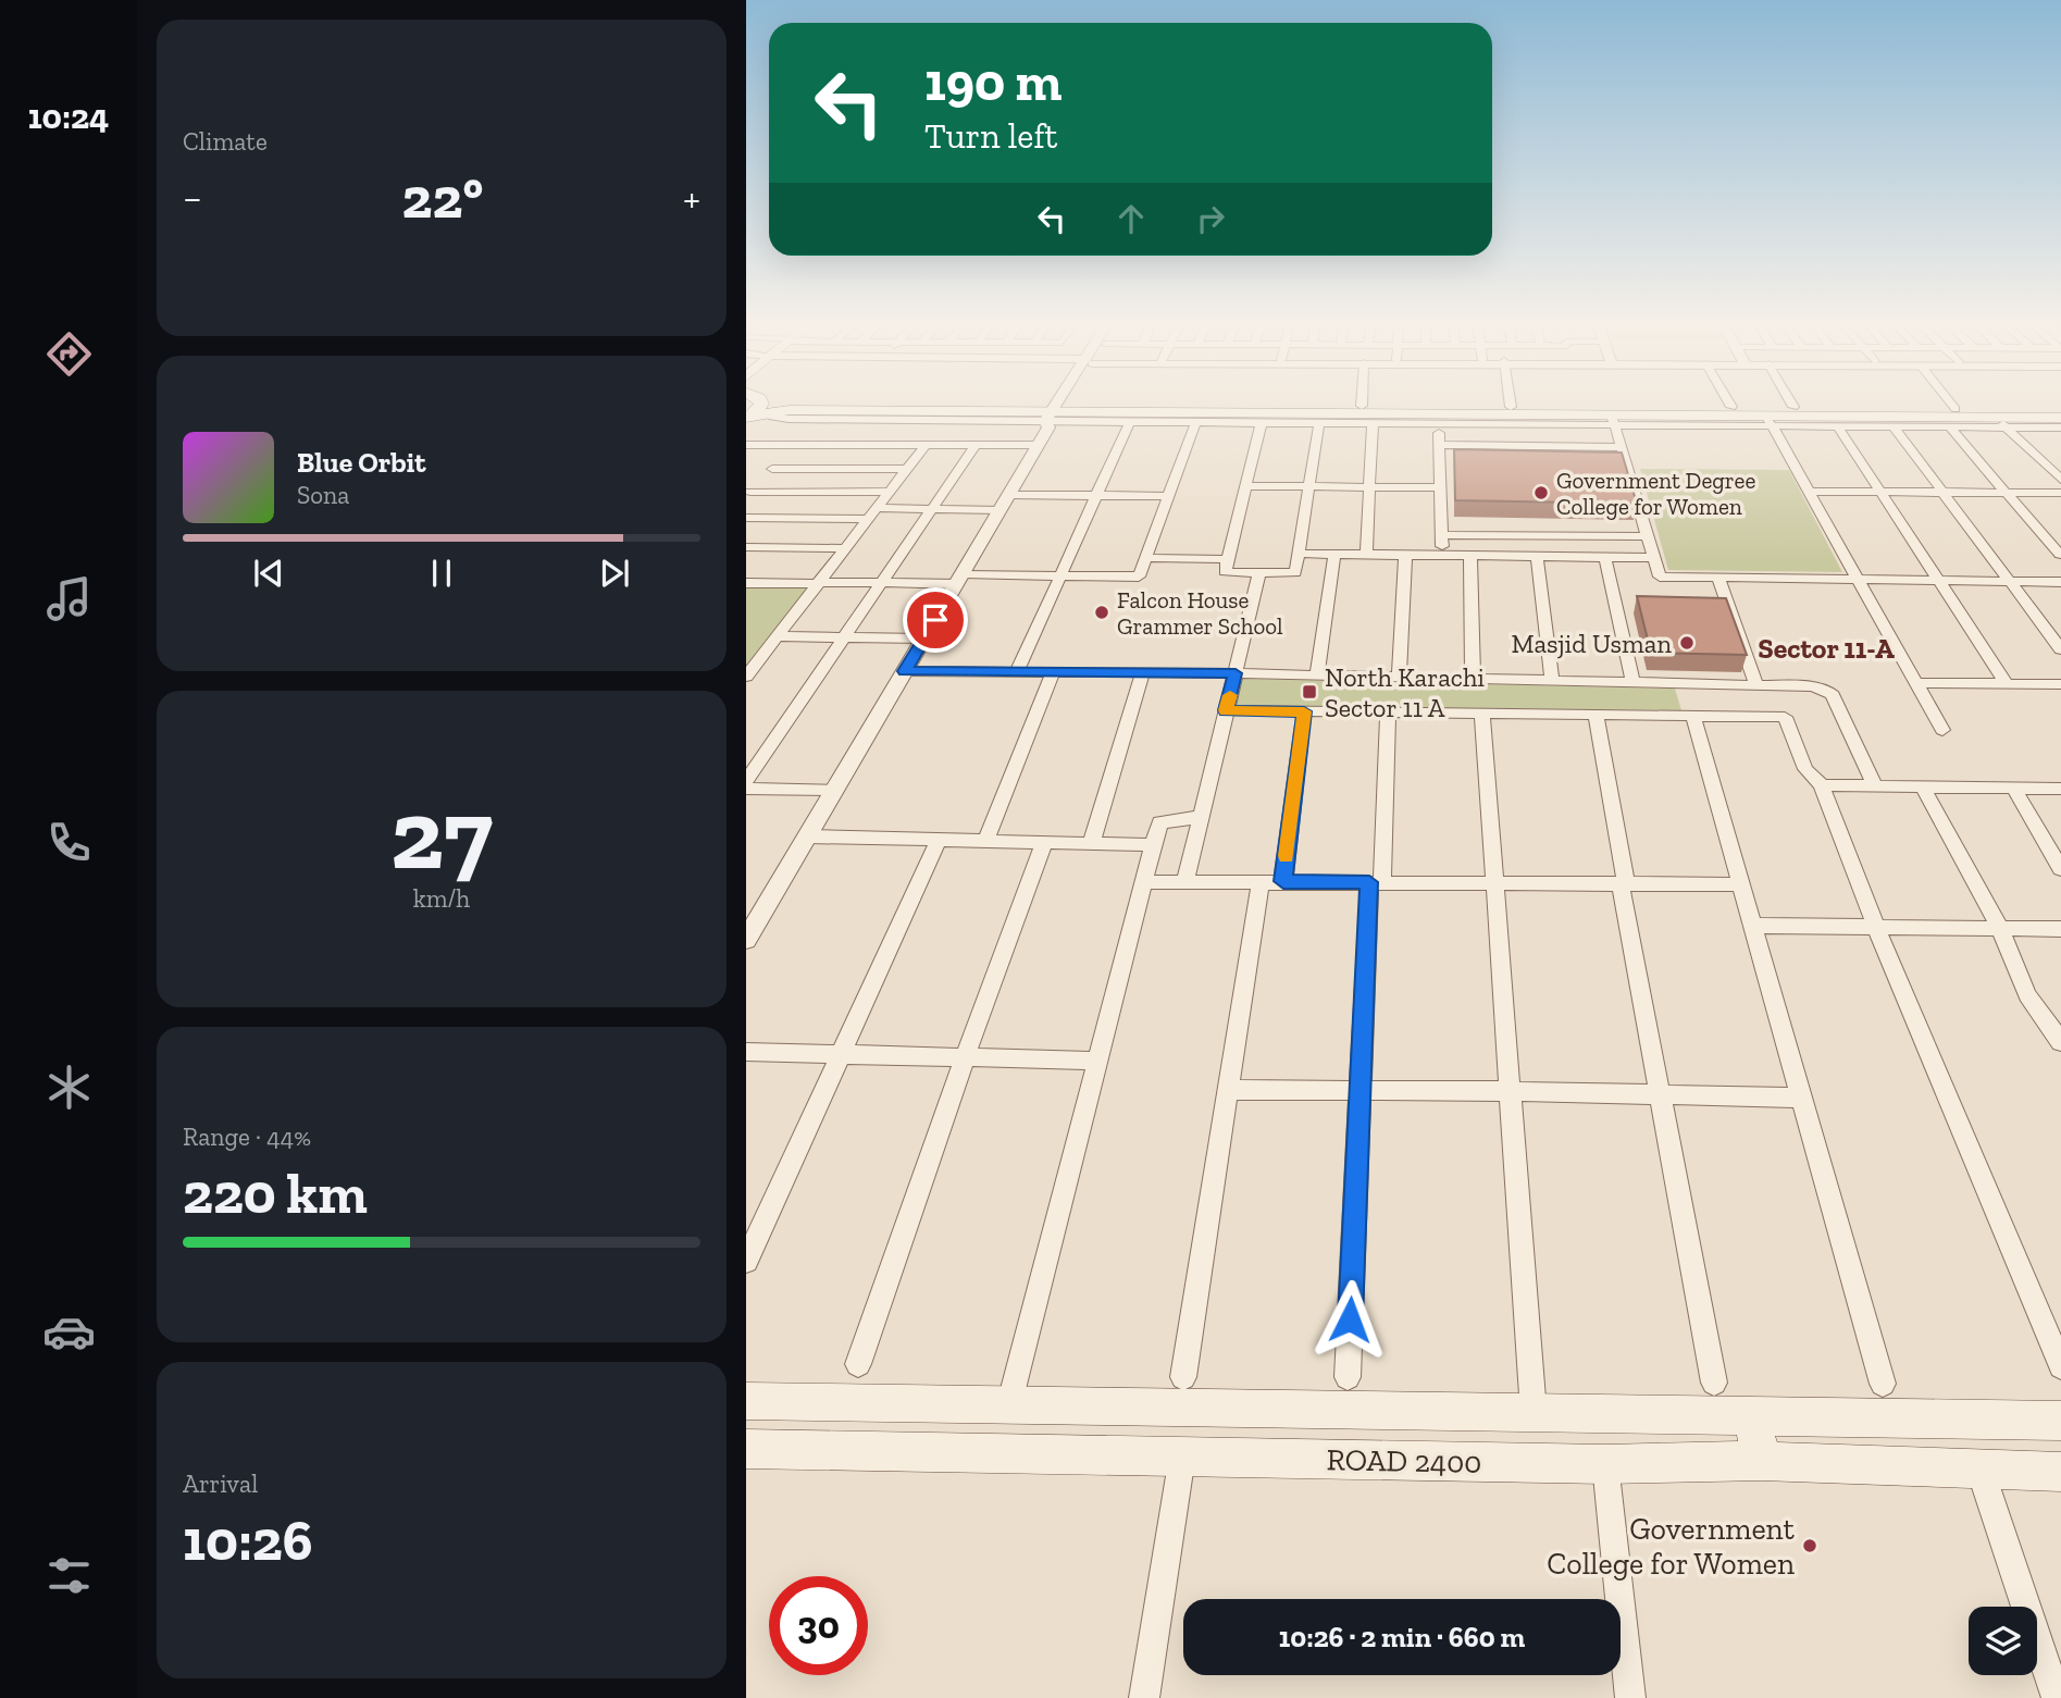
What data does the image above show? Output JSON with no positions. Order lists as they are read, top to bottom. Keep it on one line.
{"streets":{"main road":["ROAD 2400"]},"districts":["Sector 11-A"],"places":{"other":["Government Degree College for Women","Falcon House Grammer School","Masjid Usman","Government College for Women"],"transit":["North Karachi Sector 11 A"]},"page":{"tabs":"10:24","tile":["Climate",["27","km/h"],["Range · 44%","220 km"],["Arrival","10:26"]],"turn":["190 m","Turn left"],"heat":["−","22°","+"],"song":["Blue Orbit","Sona"],"limit":"30","trip":"10:26 · 2 min · 660 m"}}
